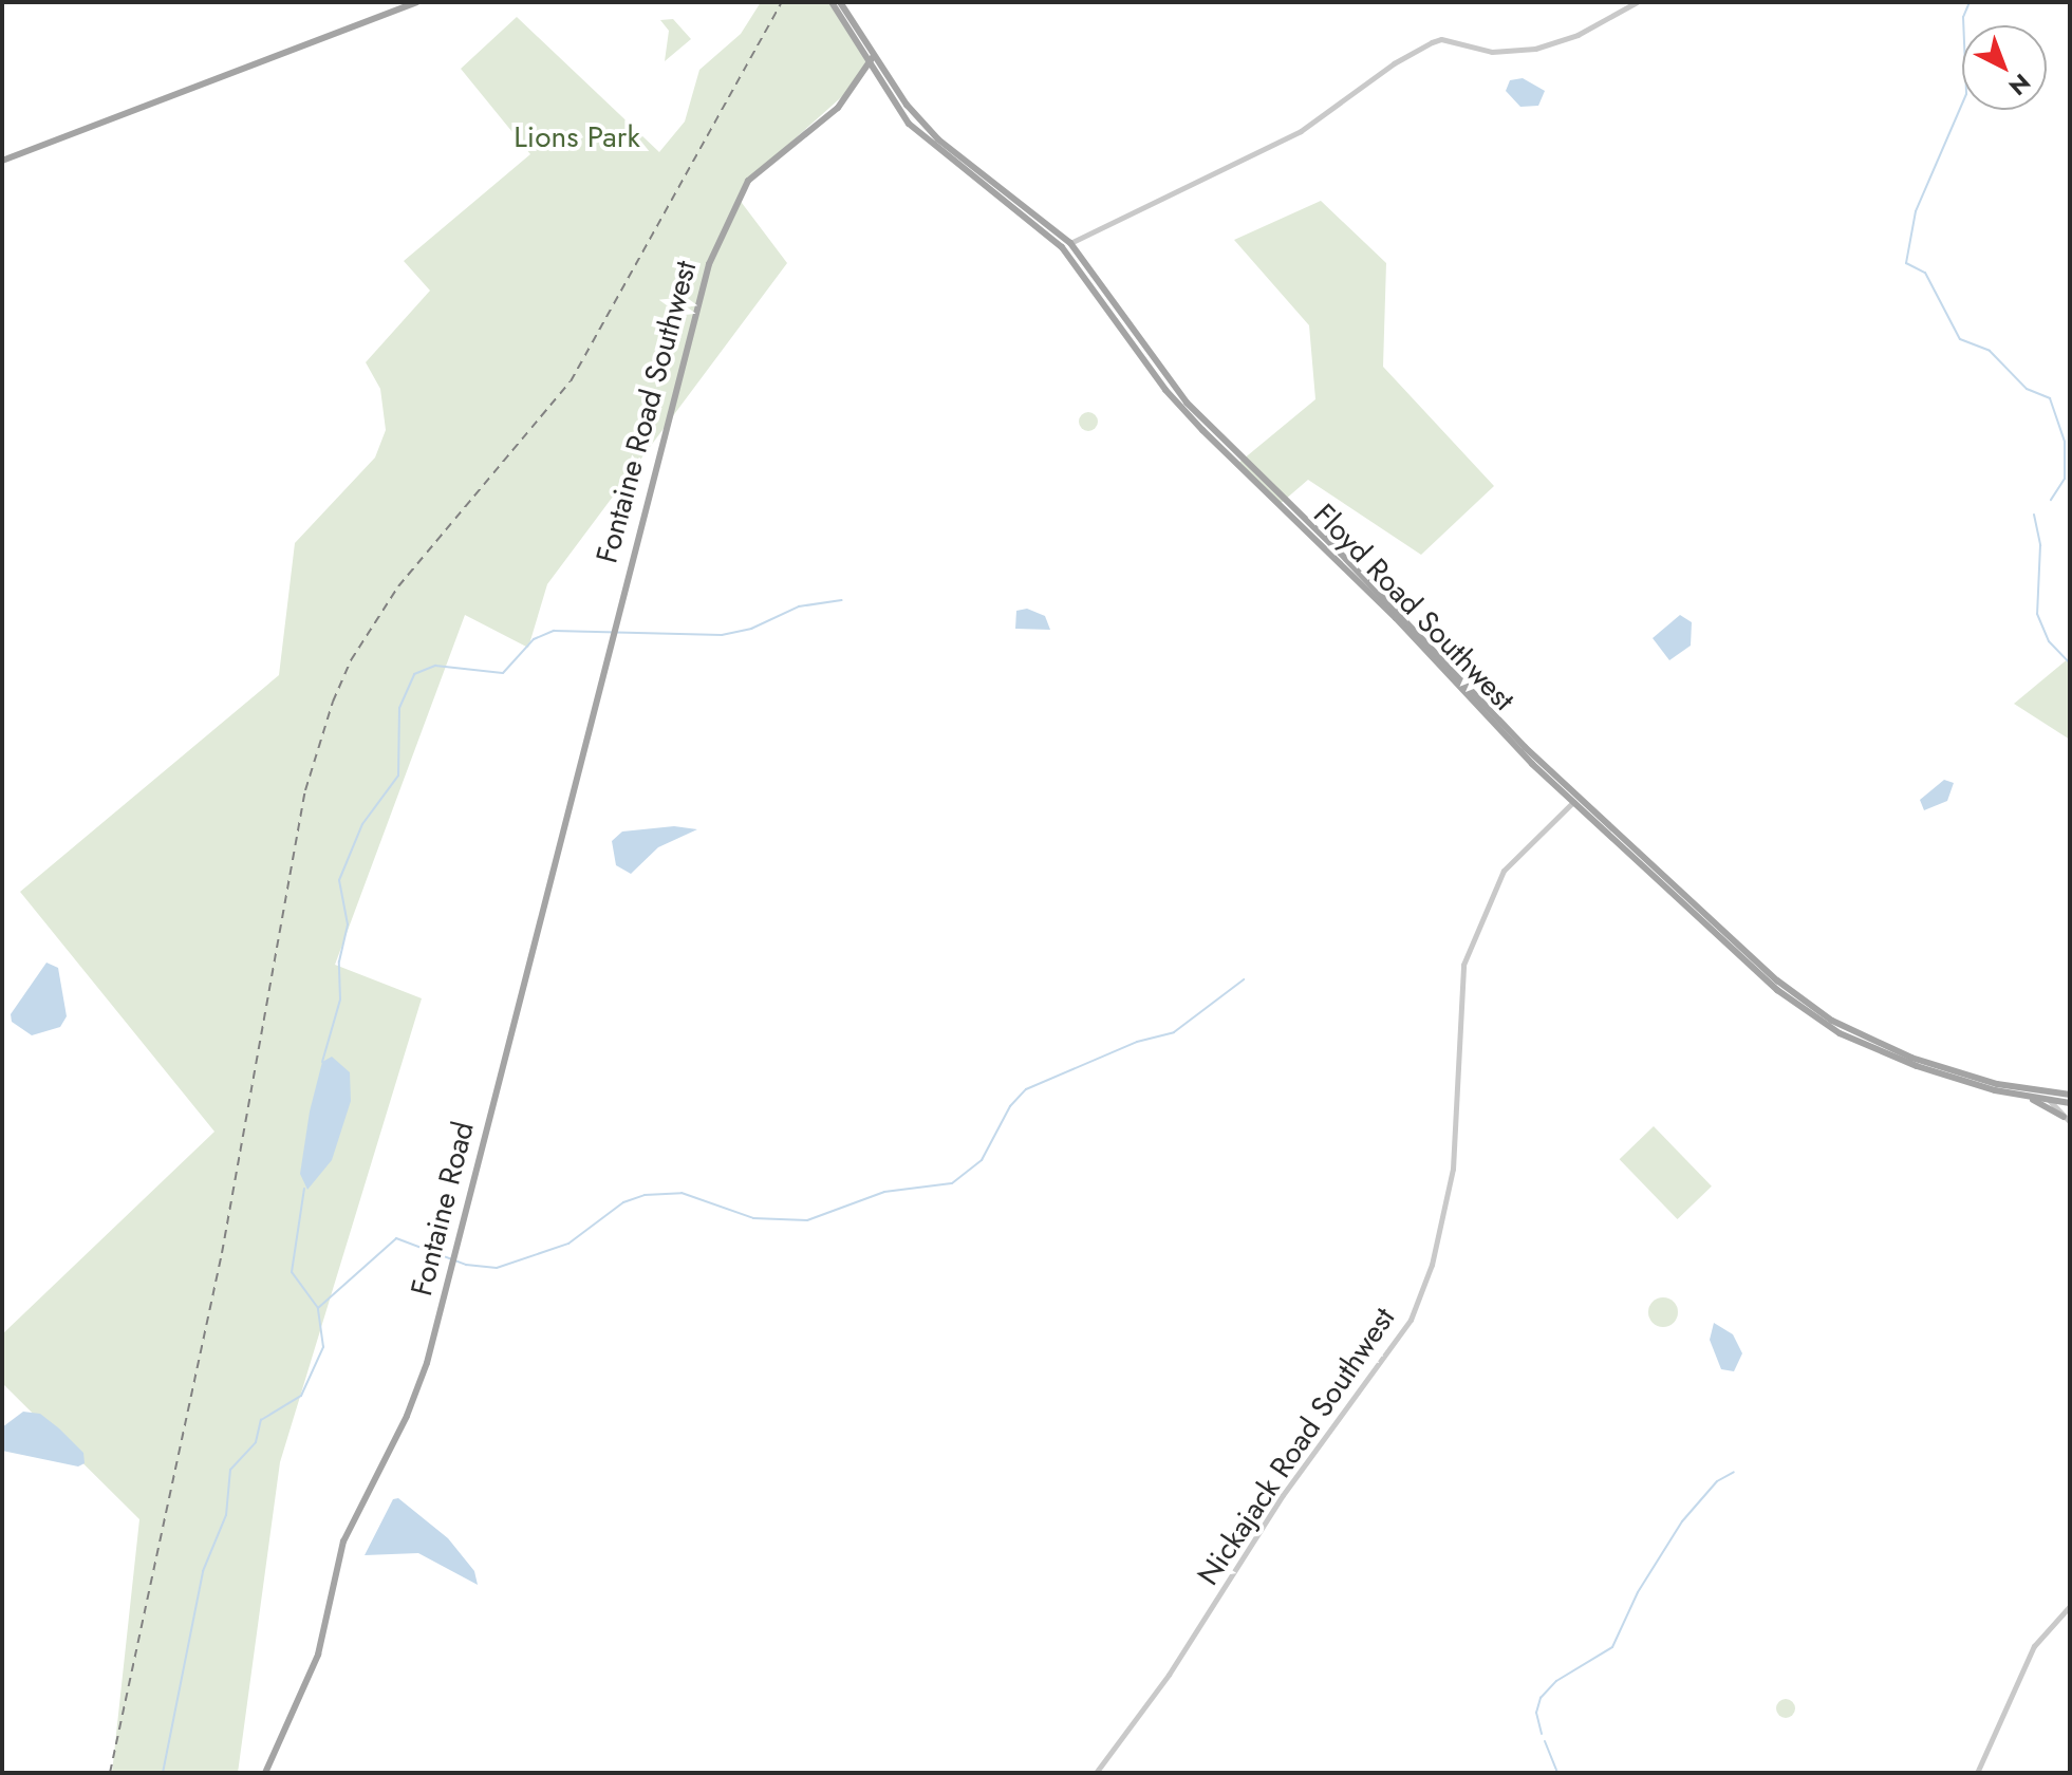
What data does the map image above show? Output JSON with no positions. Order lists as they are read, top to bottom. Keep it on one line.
{"streets":{"main road":["Fontaine Road Southwest","Floyd Road Southwest","Fontaine Road"],"street":["Nickajack Road Southwest"]},"crossings":[["Fontaine Road Southwest","Floyd Road Southwest"],["Fontaine Road Southwest","Fontaine Road"],["Floyd Road Southwest","Nickajack Road Southwest"]],"parks":["Lions Park"],"north":"bottom right"}
